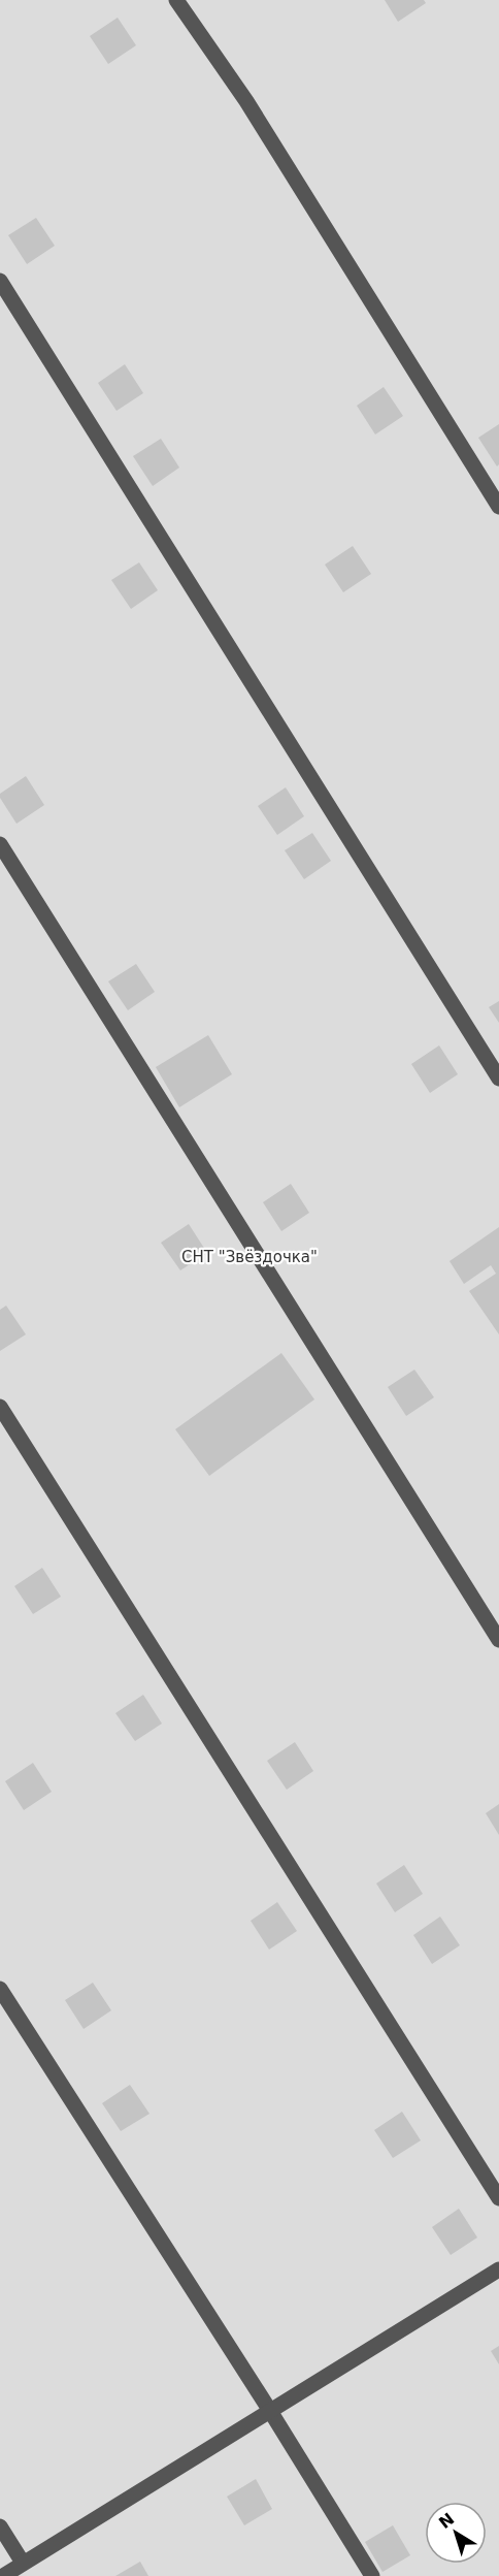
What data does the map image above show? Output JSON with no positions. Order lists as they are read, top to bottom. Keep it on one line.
{"parks":["СНТ \"Звёздочка\""],"north":"top left"}
